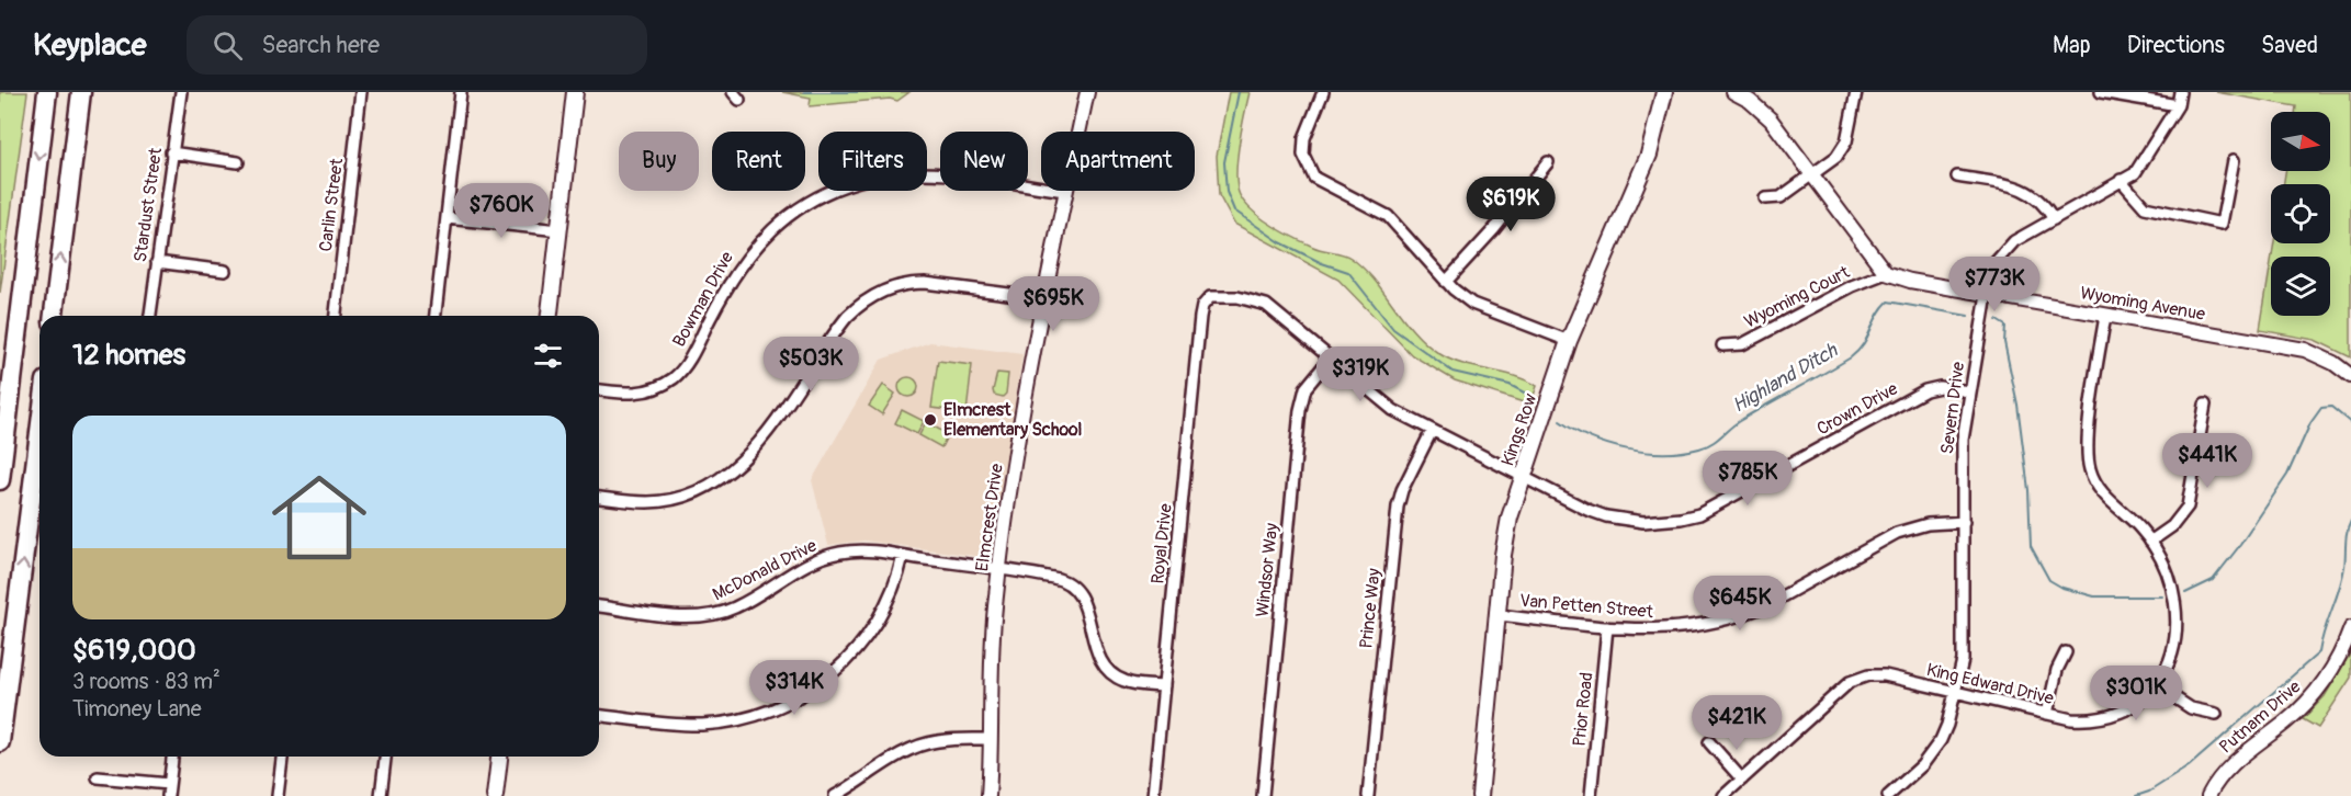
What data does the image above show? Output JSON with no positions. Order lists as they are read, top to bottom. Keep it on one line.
{"streets":{"main road":["Kings Row"],"street":["Stardust Street","Carlin Street","Wyoming Court","Bowman Drive","Wyoming Avenue","Severn Drive","Crown Drive","Elmcrest Drive","Royal Drive","McDonald Drive","Windsor Way","Van Petten Street","Prince Way","King Edward Drive","Prior Road","Putnam Drive"]},"crossings":[["Wyoming Court","Wyoming Avenue"],["Wyoming Avenue","Severn Drive"],["Wyoming Avenue","King Edward Drive"],["Severn Drive","Crown Drive"],["Severn Drive","Van Petten Street"],["Severn Drive","King Edward Drive"],["Crown Drive","Kings Row"],["Crown Drive","Royal Drive"],["Crown Drive","Windsor Way"],["Crown Drive","Prince Way"],["Kings Row","Van Petten Street"],["Elmcrest Drive","McDonald Drive"],["Royal Drive","McDonald Drive"],["Van Petten Street","Prior Road"]],"water":["Highland Ditch"],"places":["Elmcrest Elementary School"],"north":"right","page":{"header":"Keyplace","search":"Search here","nav":["Map","Directions","Saved"],"chip":["Buy","Rent","Filters","New","Apartment"],"price":["$619K","$760K","$773K","$695K","$503K","$319K","$441K","$785K","$645K","$314K","$301K","$421K"],"heading":"12 homes","list":[{"name":"$619,000","note":"3 rooms · 83 m² · Timoney Lane"}]}}
